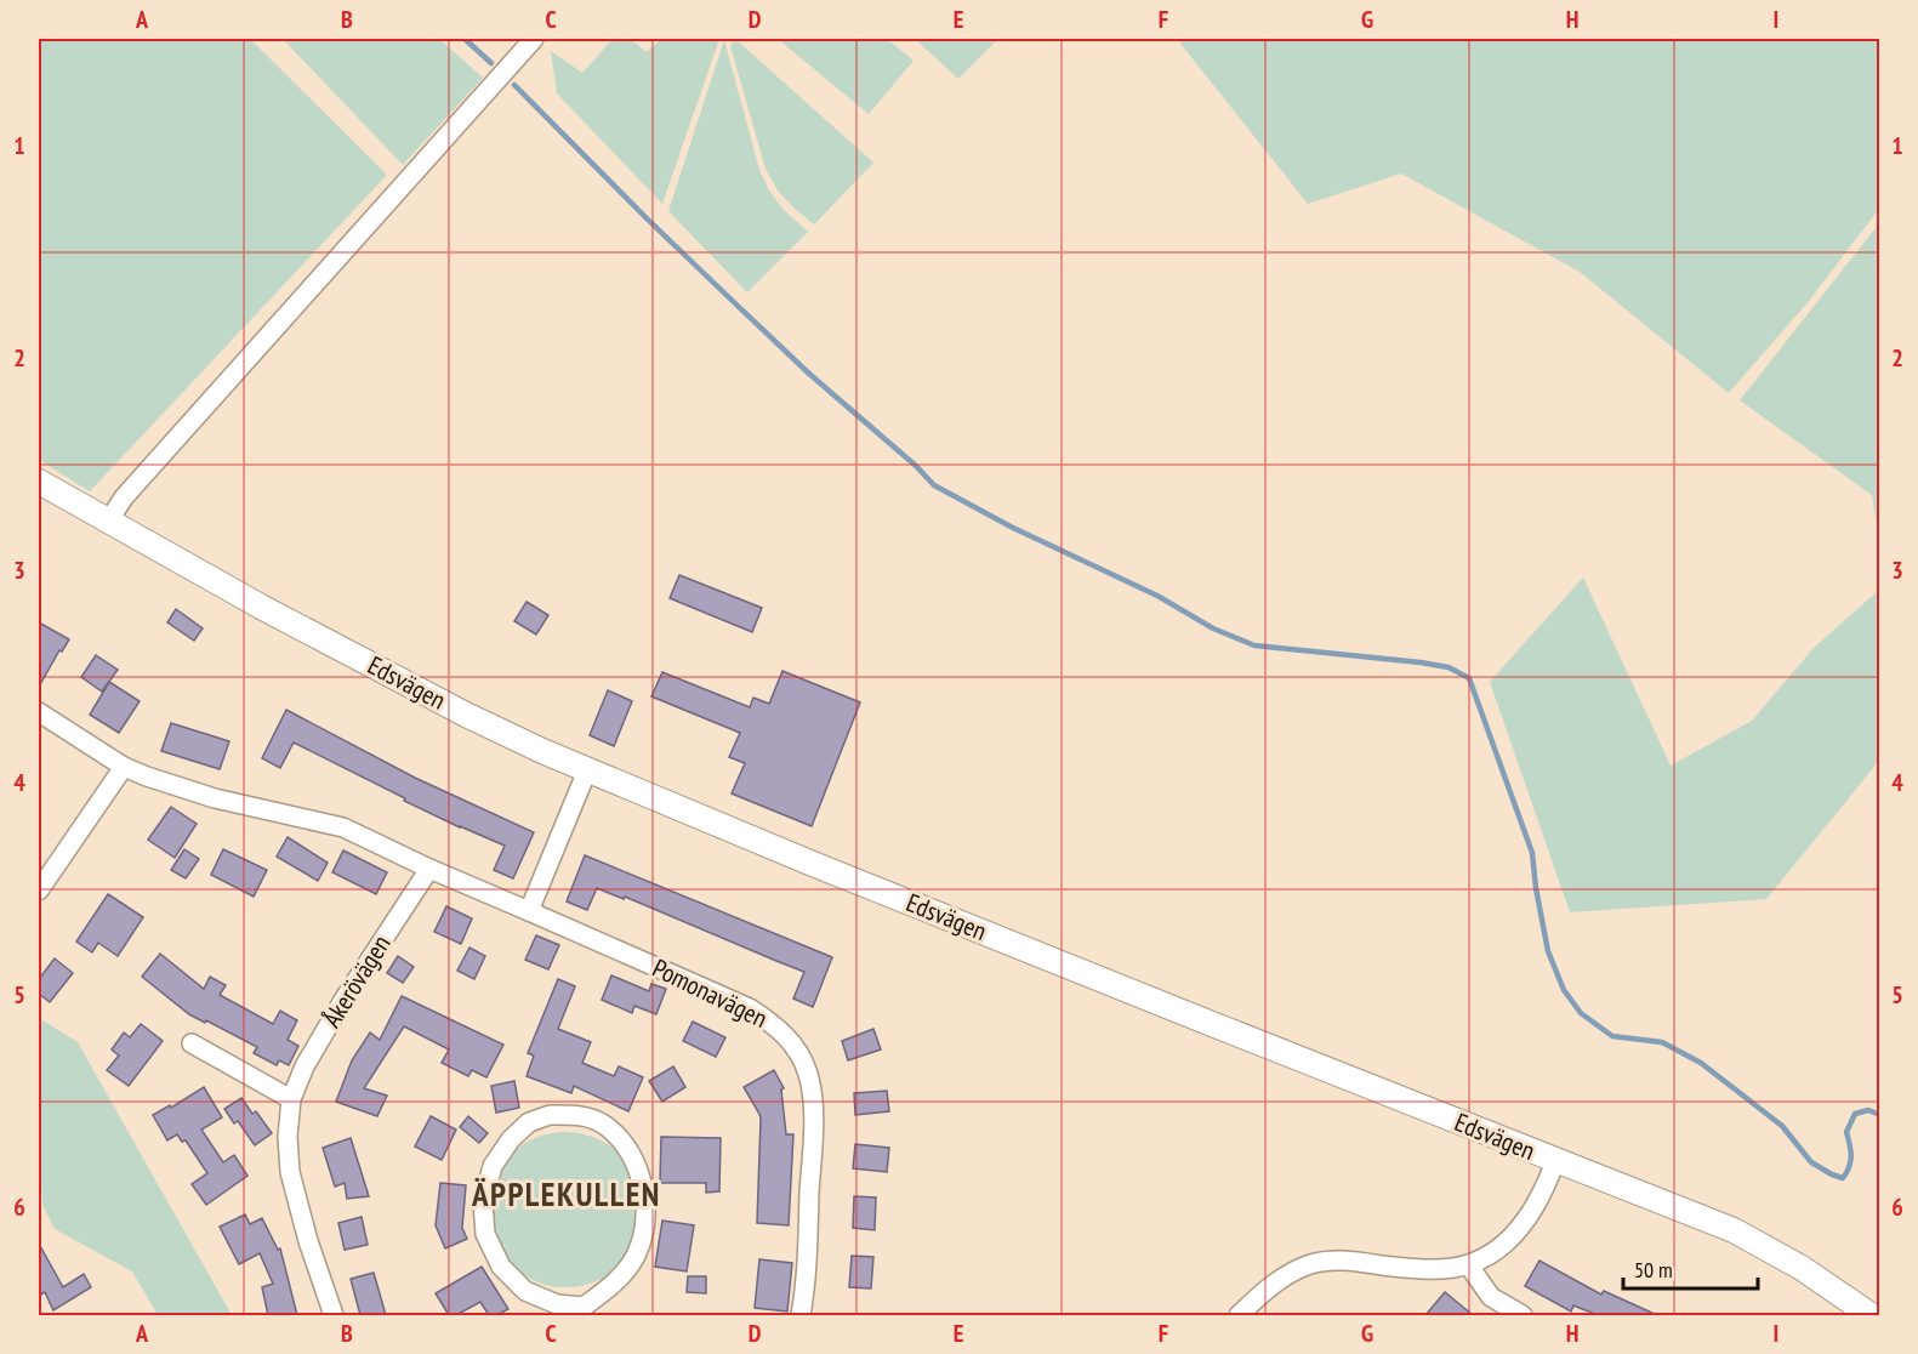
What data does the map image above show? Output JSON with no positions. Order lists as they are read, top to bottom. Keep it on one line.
{"streets":{"street":["Edsvägen","Åkerövägen","Pomonavägen"]},"crossings":[["Åkerövägen","Pomonavägen"]],"districts":["ÄPPLEKULLEN"],"scale_bar":"50 m","grid":{"columns":["A","B","C","D","E","F","G","H","I"],"rows":["1","2","3","4","5","6"]}}
